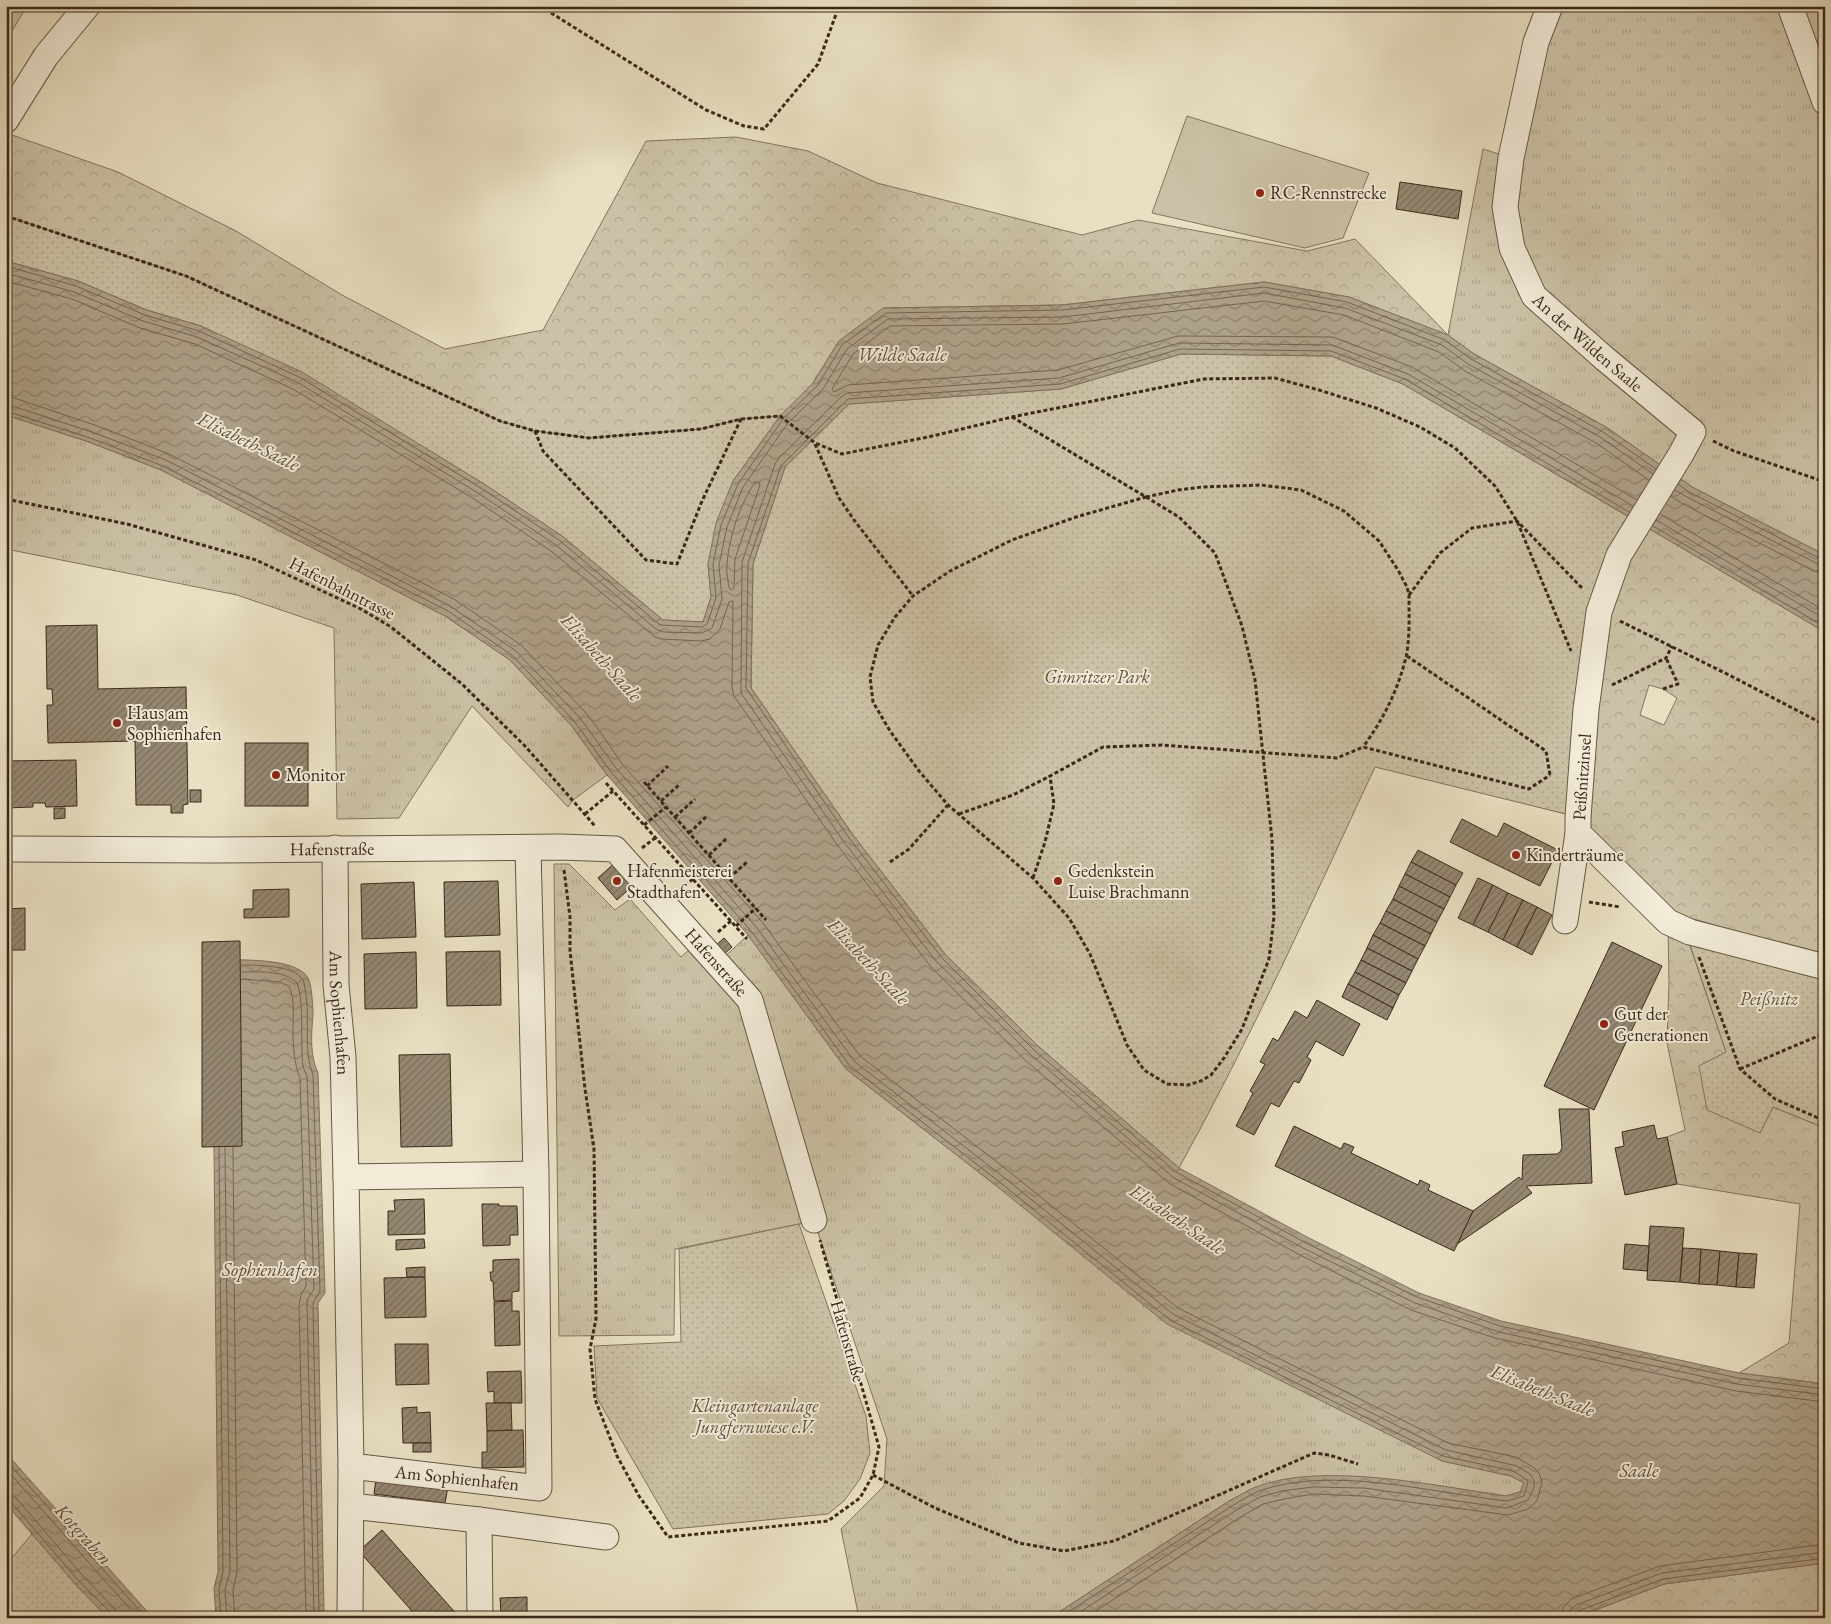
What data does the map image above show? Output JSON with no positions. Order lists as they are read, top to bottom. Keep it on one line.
{"streets":{"street":["An der Wilden Saale","Peißnitzinsel","Hafenstraße","Am Sophienhafen"],"path":["Hafenbahntrasse"]},"crossings":[["An der Wilden Saale","Peißnitzinsel"],["Hafenbahntrasse","Hafenstraße"],["Hafenstraße","Am Sophienhafen"]],"water":["Wilde Saale","Elisabeth-Saale","Sophienhafen","Saale","Kotgraben"],"parks":["Gimritzer Park","Peißnitz","Kleingartenanlage Jungfernwiese e.V."],"places":["RC-Rennstrecke","Haus am Sophienhafen","Monitor","Kinderträume","Hafenmeisterei Stadthafen","Gedenkstein Luise Brachmann","Gut der Generationen"]}
